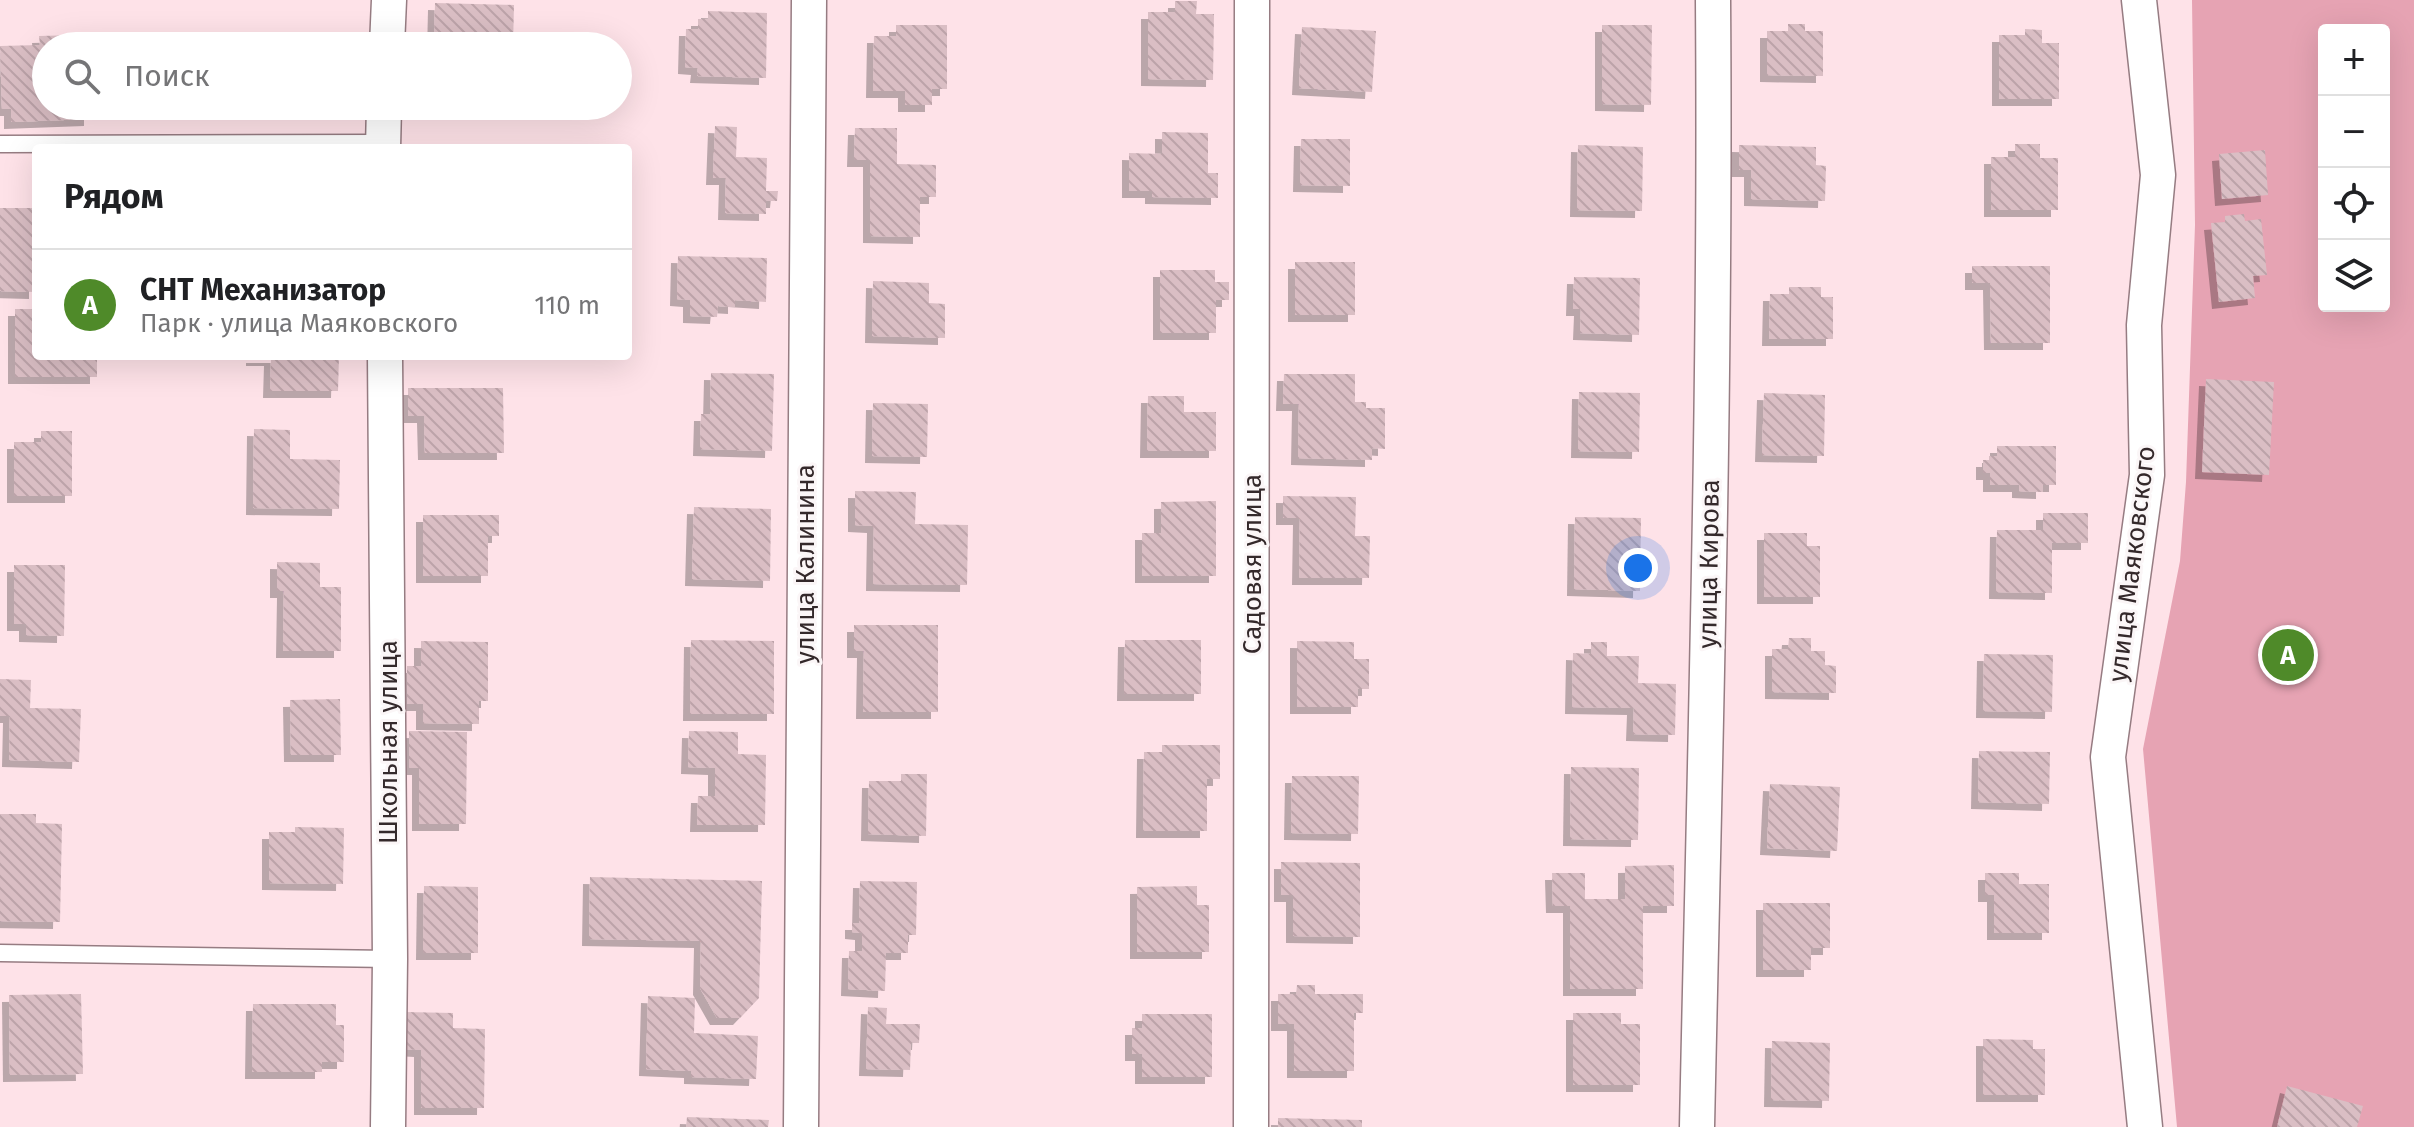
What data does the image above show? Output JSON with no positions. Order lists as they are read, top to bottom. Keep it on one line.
{"streets":{"street":["улица Калинина","Садовая улица","улица Кирова","улица Маяковского","Школьная улица"]},"page":{"map_buttons":["+","−"],"search":"Поиск","heading":"Рядом","list":[{"mark":"A","name":"СНТ Механизатор","note":"Парк · улица Маяковского","value":"110 m"}],"pins":"A"}}
